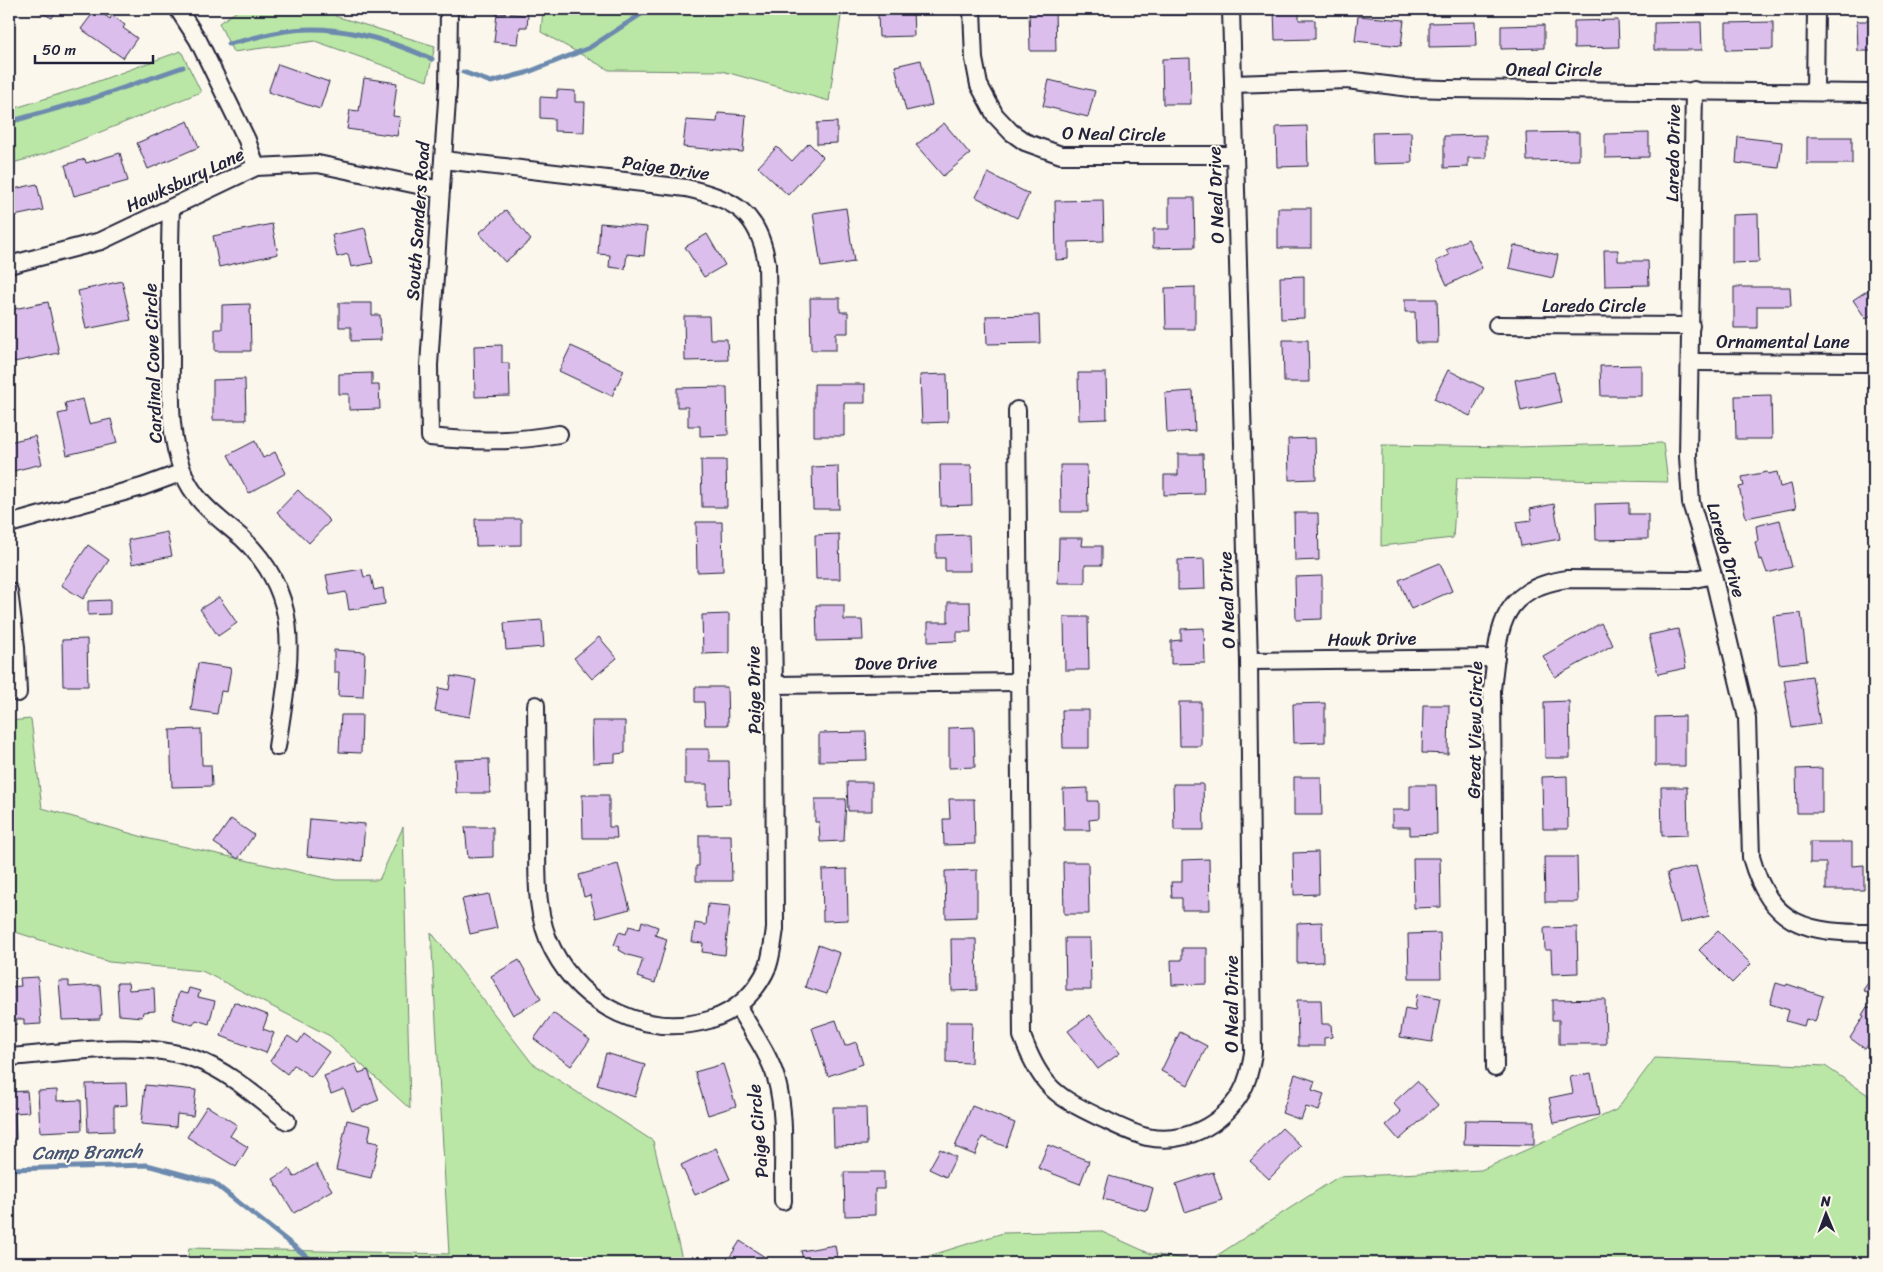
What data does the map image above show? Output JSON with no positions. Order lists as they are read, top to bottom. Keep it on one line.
{"streets":{"street":["Oneal Circle","O Neal Circle","Laredo Drive","Paige Drive","Hawksbury Lane","O Neal Drive","South Sanders Road","Laredo Circle","Ornamental Lane","Cardinal Cove Circle","Hawk Drive","Dove Drive","Great View Circle","Paige Circle"]},"crossings":[["Oneal Circle","Laredo Drive"],["Oneal Circle","O Neal Drive"],["O Neal Circle","O Neal Drive"],["Laredo Drive","Laredo Circle"],["Laredo Drive","Ornamental Lane"],["Laredo Drive","Great View Circle"],["Paige Drive","South Sanders Road"],["Paige Drive","Dove Drive"],["Paige Drive","Paige Circle"],["Hawksbury Lane","South Sanders Road"],["Hawksbury Lane","Cardinal Cove Circle"],["O Neal Drive","Hawk Drive"],["O Neal Drive","Dove Drive"],["Hawk Drive","Great View Circle"]],"water":["Camp Branch"],"scale_bar":"50 m","north":"top"}
